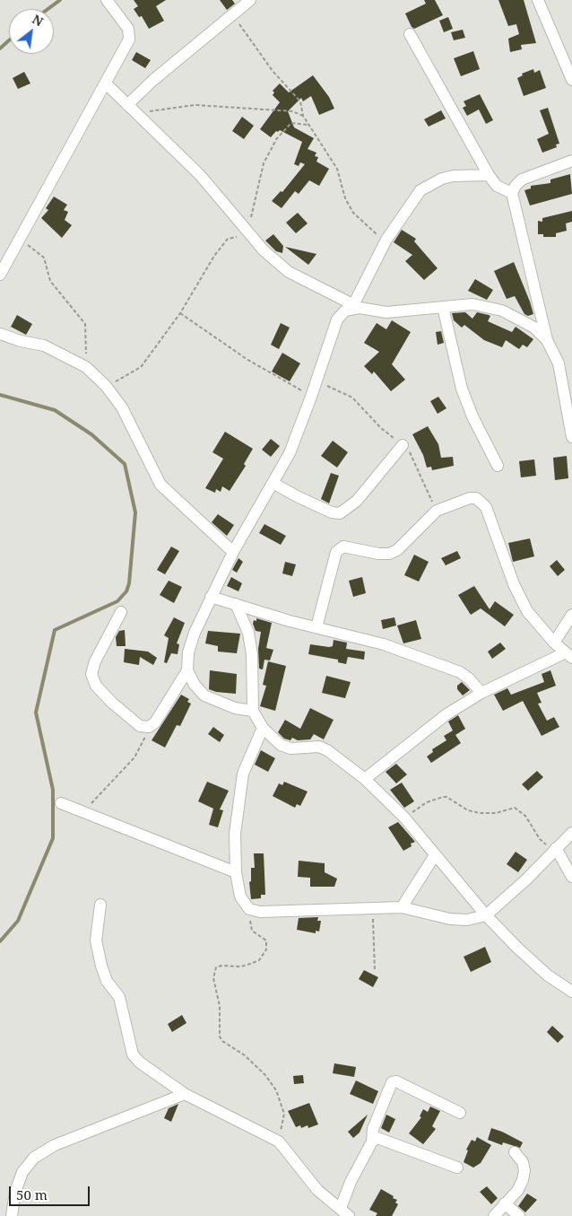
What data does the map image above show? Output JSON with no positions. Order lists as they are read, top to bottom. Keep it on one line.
{"scale_bar":"50 m","north":"top right"}
